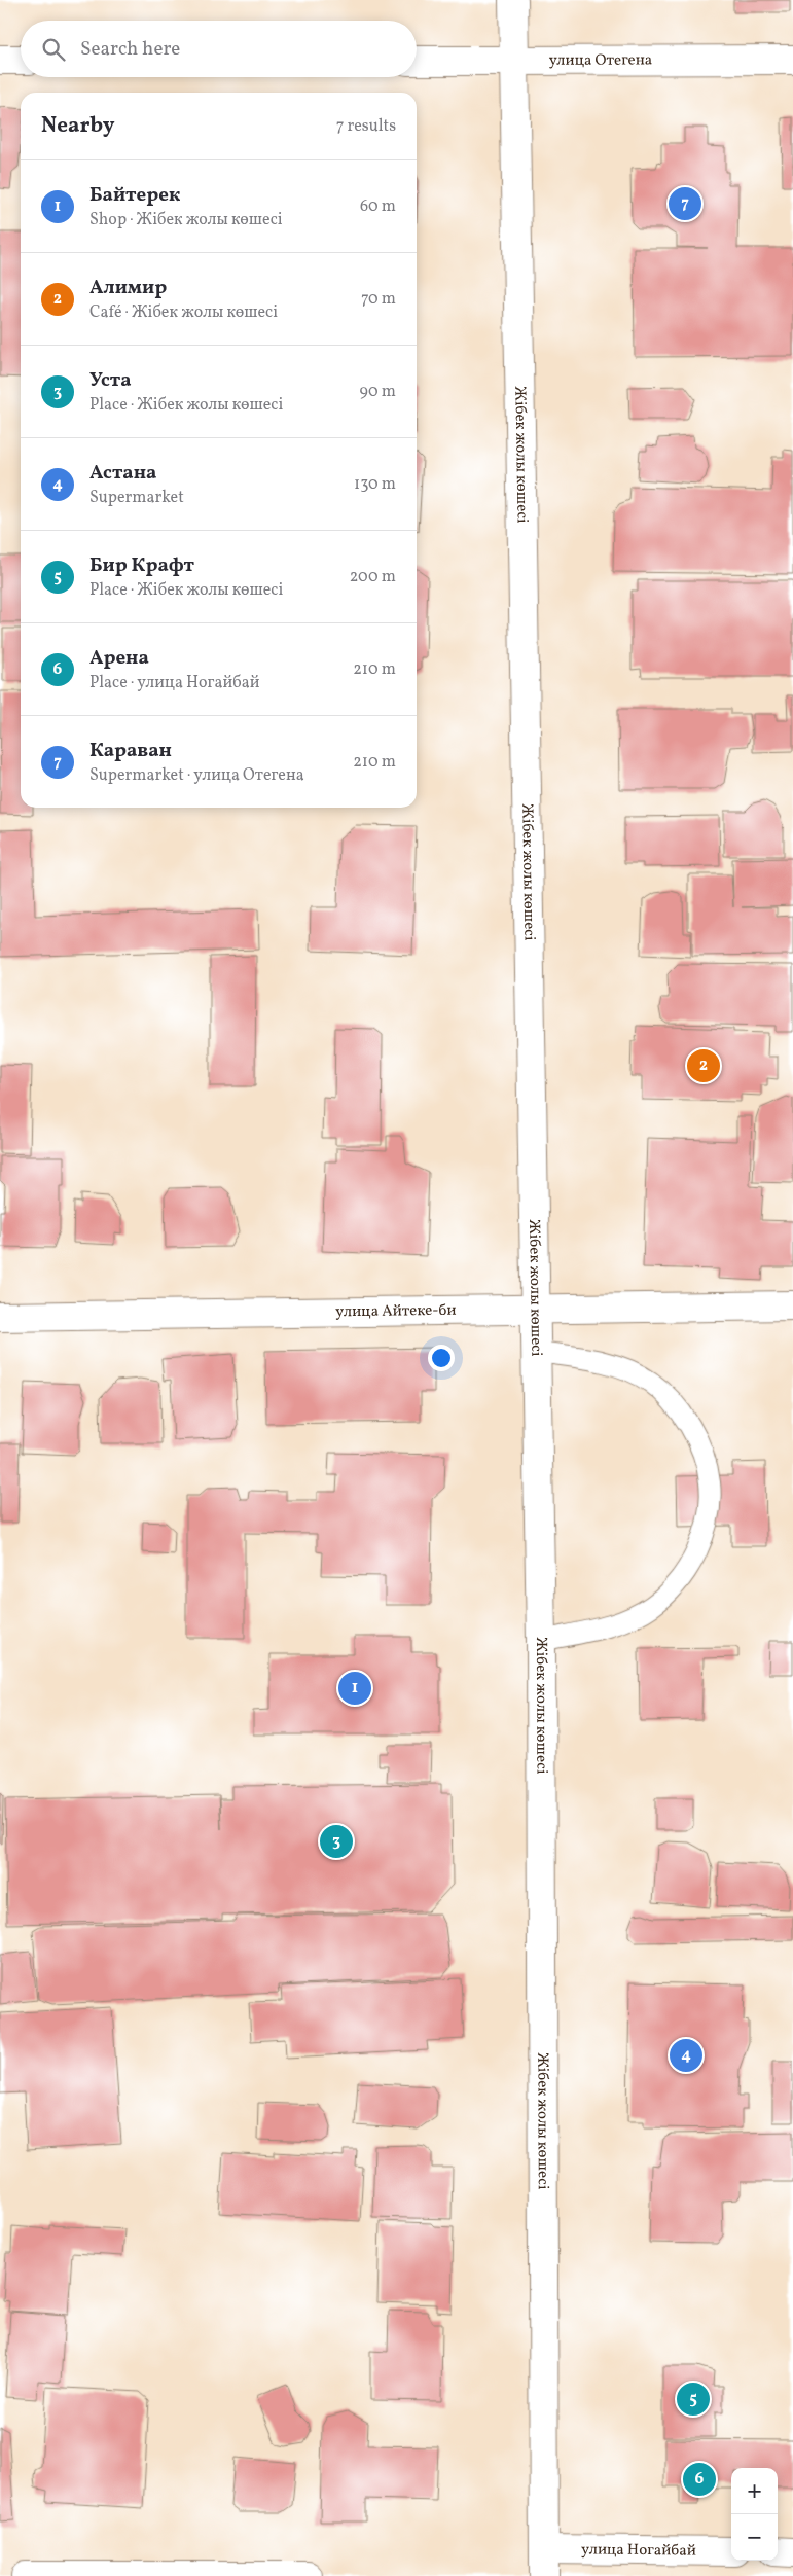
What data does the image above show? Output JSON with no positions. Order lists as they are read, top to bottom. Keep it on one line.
{"streets":{"main road":["улица Отегена","Жібек жолы көшесі","улица Айтеке-би","улица Ногайбай"]},"crossings":[["улица Отегена","Жібек жолы көшесі"],["Жібек жолы көшесі","улица Айтеке-би"],["Жібек жолы көшесі","улица Ногайбай"]],"page":{"search":"Search here","heading":["Nearby","7 results"],"list":[{"mark":"1","name":"Байтерек","note":"Shop · Жібек жолы көшесі","value":"60 m"},{"mark":"2","name":"Алимир","note":"Café · Жібек жолы көшесі","value":"70 m"},{"mark":"3","name":"Уста","note":"Place · Жібек жолы көшесі","value":"90 m"},{"mark":"4","name":"Астана","note":"Supermarket","value":"130 m"},{"mark":"5","name":"Бир Крафт","note":"Place · Жібек жолы көшесі","value":"200 m"},{"mark":"6","name":"Арена","note":"Place · улица Ногайбай","value":"210 m"},{"mark":"7","name":"Караван","note":"Supermarket · улица Отегена","value":"210 m"}],"pins":["7","2","1","3","4","5","6"],"map_buttons":["+","−"]}}
